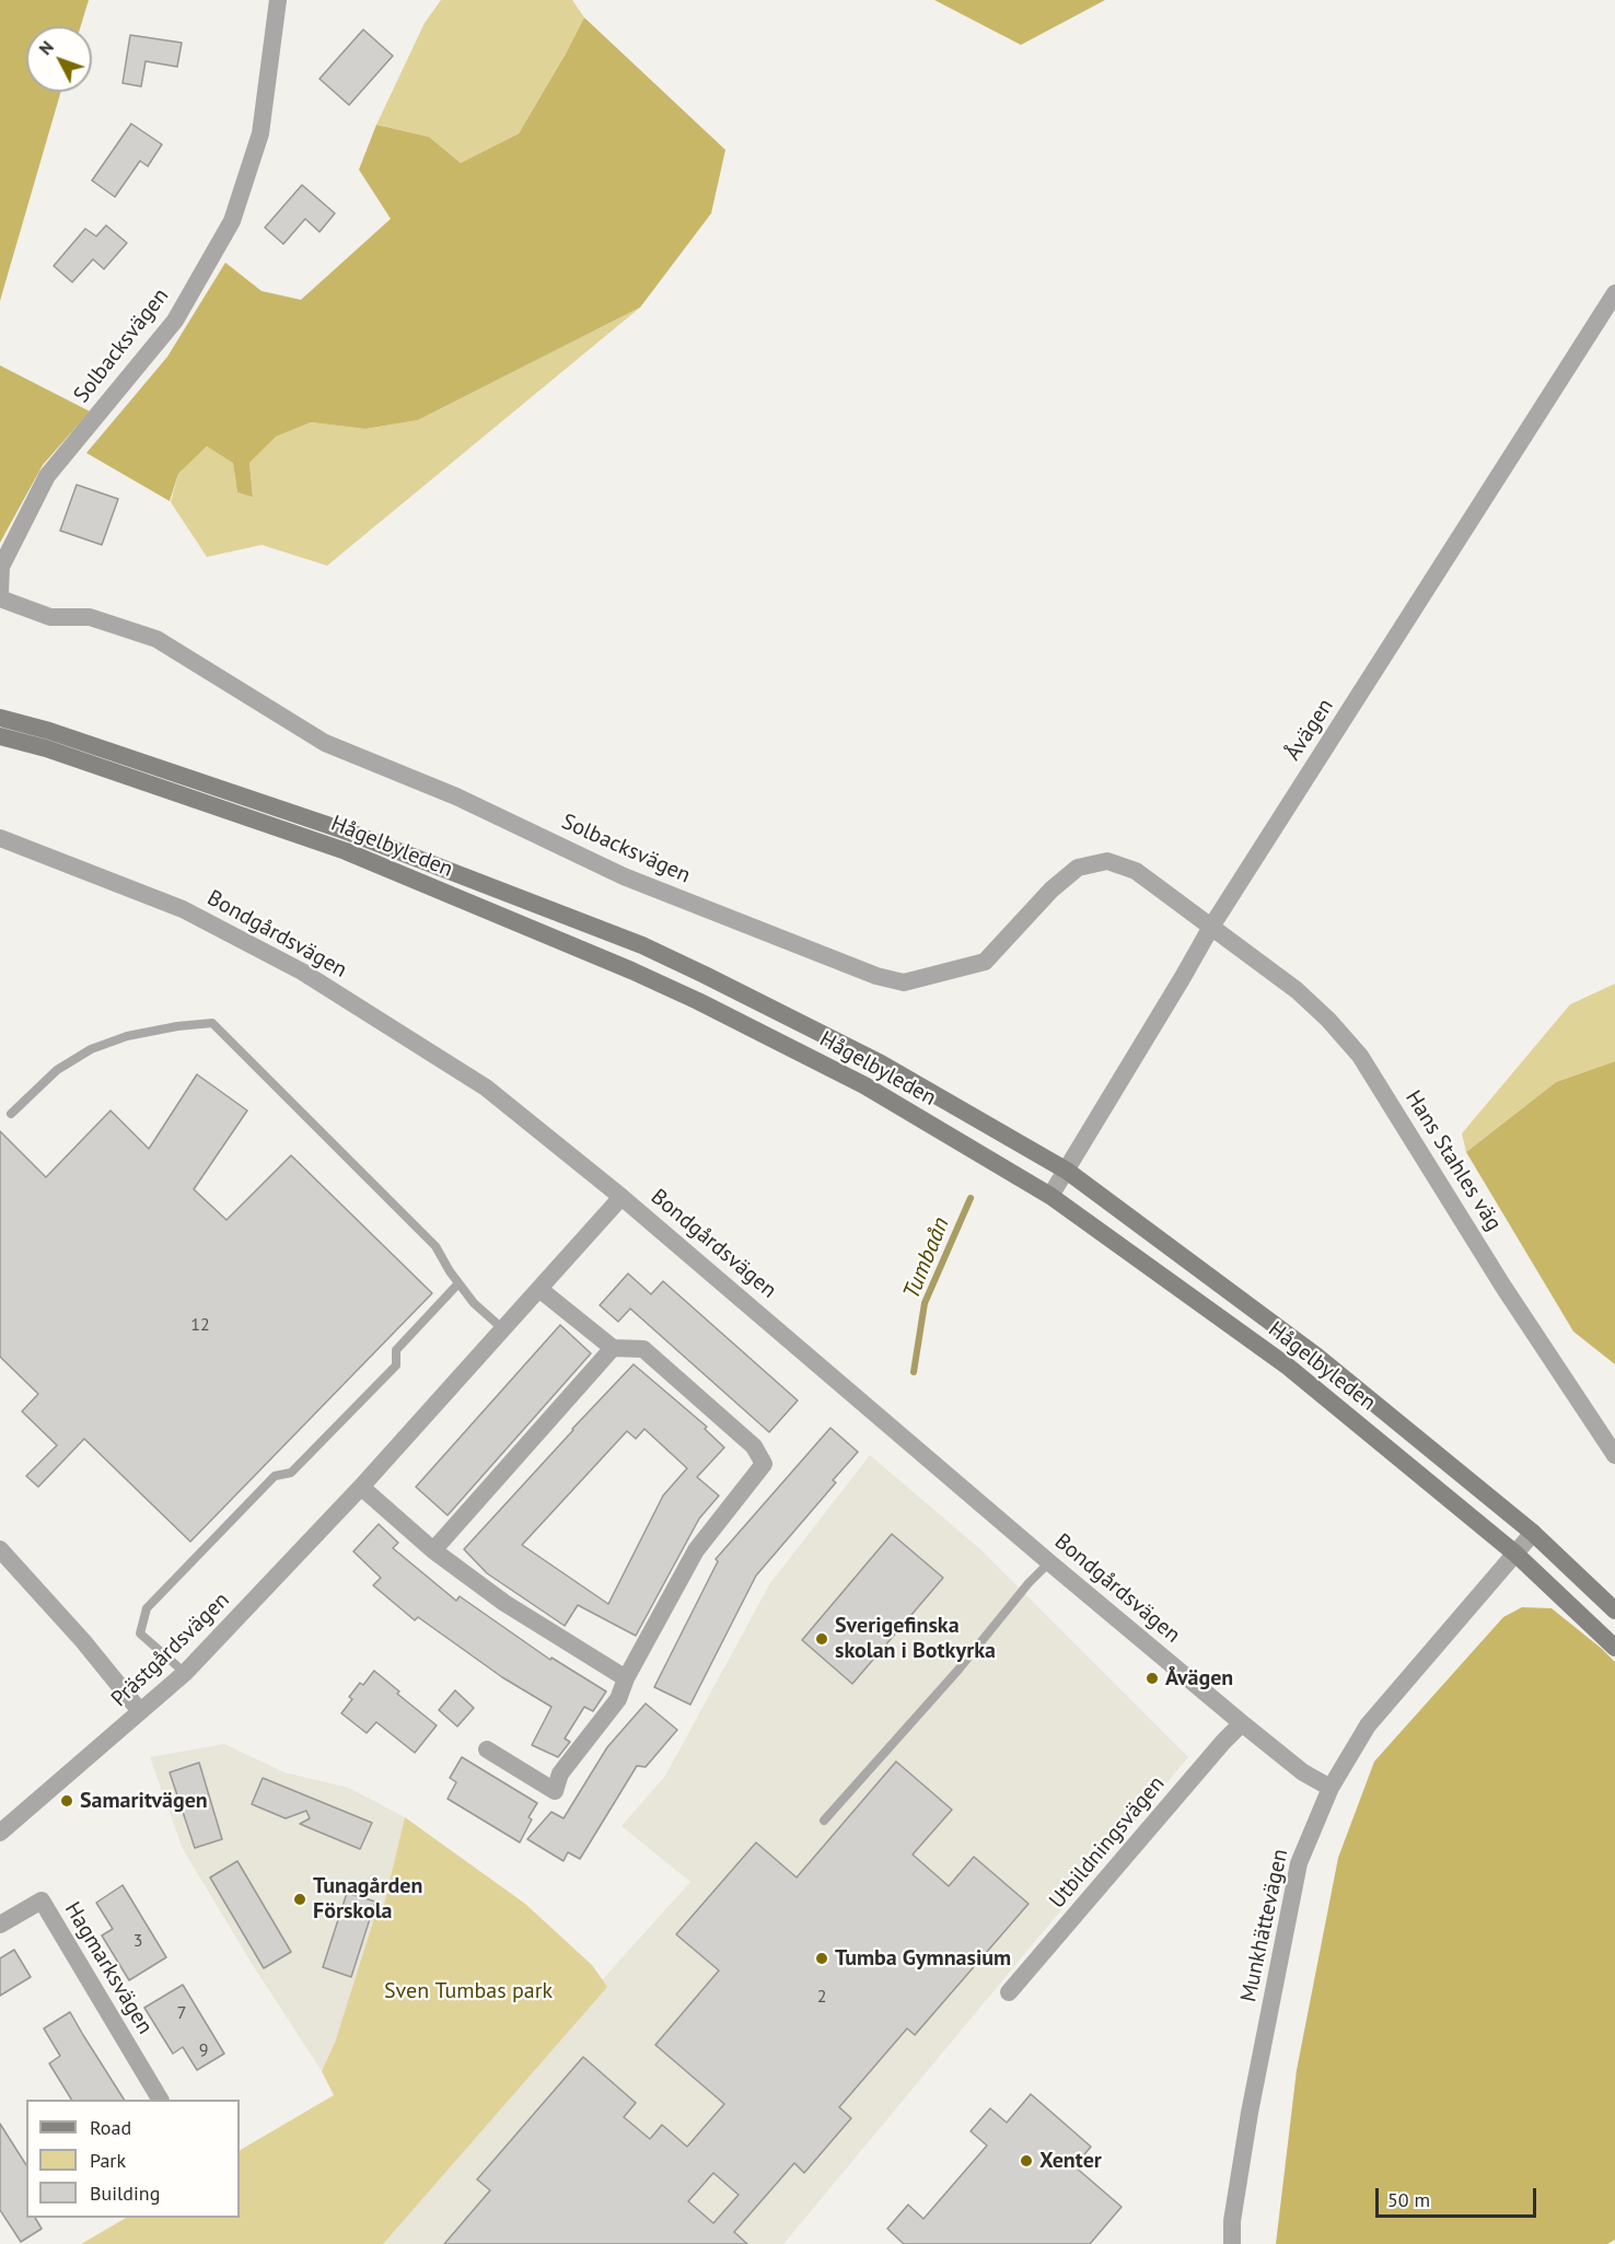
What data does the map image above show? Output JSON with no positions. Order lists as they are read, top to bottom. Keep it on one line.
{"streets":{"main road":["Hågelbyleden"],"street":["Solbacksvägen","Åvägen","Bondgårdsvägen","Hans Stahles väg","Prästgårdsvägen","Utbildningsvägen","Munkhättevägen","Hagmarksvägen"]},"crossings":[["Solbacksvägen","Åvägen"],["Solbacksvägen","Hans Stahles väg"],["Åvägen","Hågelbyleden"],["Åvägen","Hans Stahles väg"],["Hågelbyleden","Munkhättevägen"],["Bondgårdsvägen","Prästgårdsvägen"],["Bondgårdsvägen","Utbildningsvägen"],["Bondgårdsvägen","Munkhättevägen"]],"water":["Tumbaån"],"parks":["Sven Tumbas park"],"places":["Sverigefinska skolan i Botkyrka","Åvägen","Samaritvägen","Tunagården Förskola","Tumba Gymnasium","Xenter"],"house_numbers":["12","3","2","7","9"],"legend":["Road","Park","Building"],"scale_bar":"50 m","north":"top left"}
